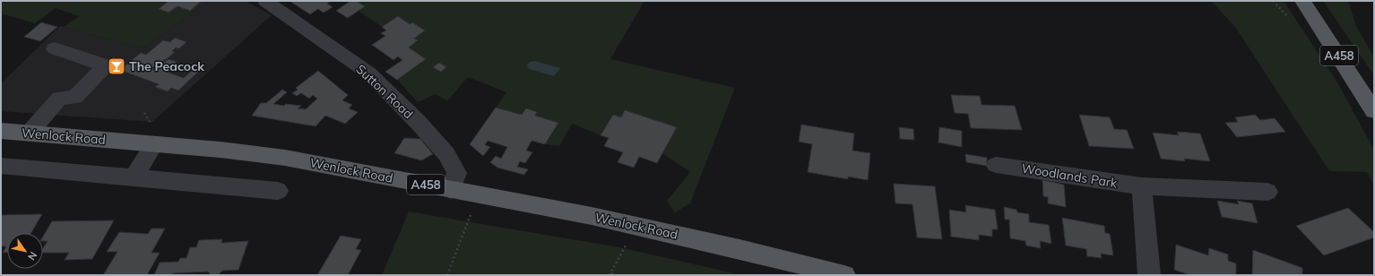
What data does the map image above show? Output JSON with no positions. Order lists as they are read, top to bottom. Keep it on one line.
{"streets":{"main road":["A458","Wenlock Road"],"street":["Sutton Road","Woodlands Park"]},"crossings":[["Sutton Road","Wenlock Road"]],"places":{"bar":["The Peacock"]},"north":"bottom right"}
